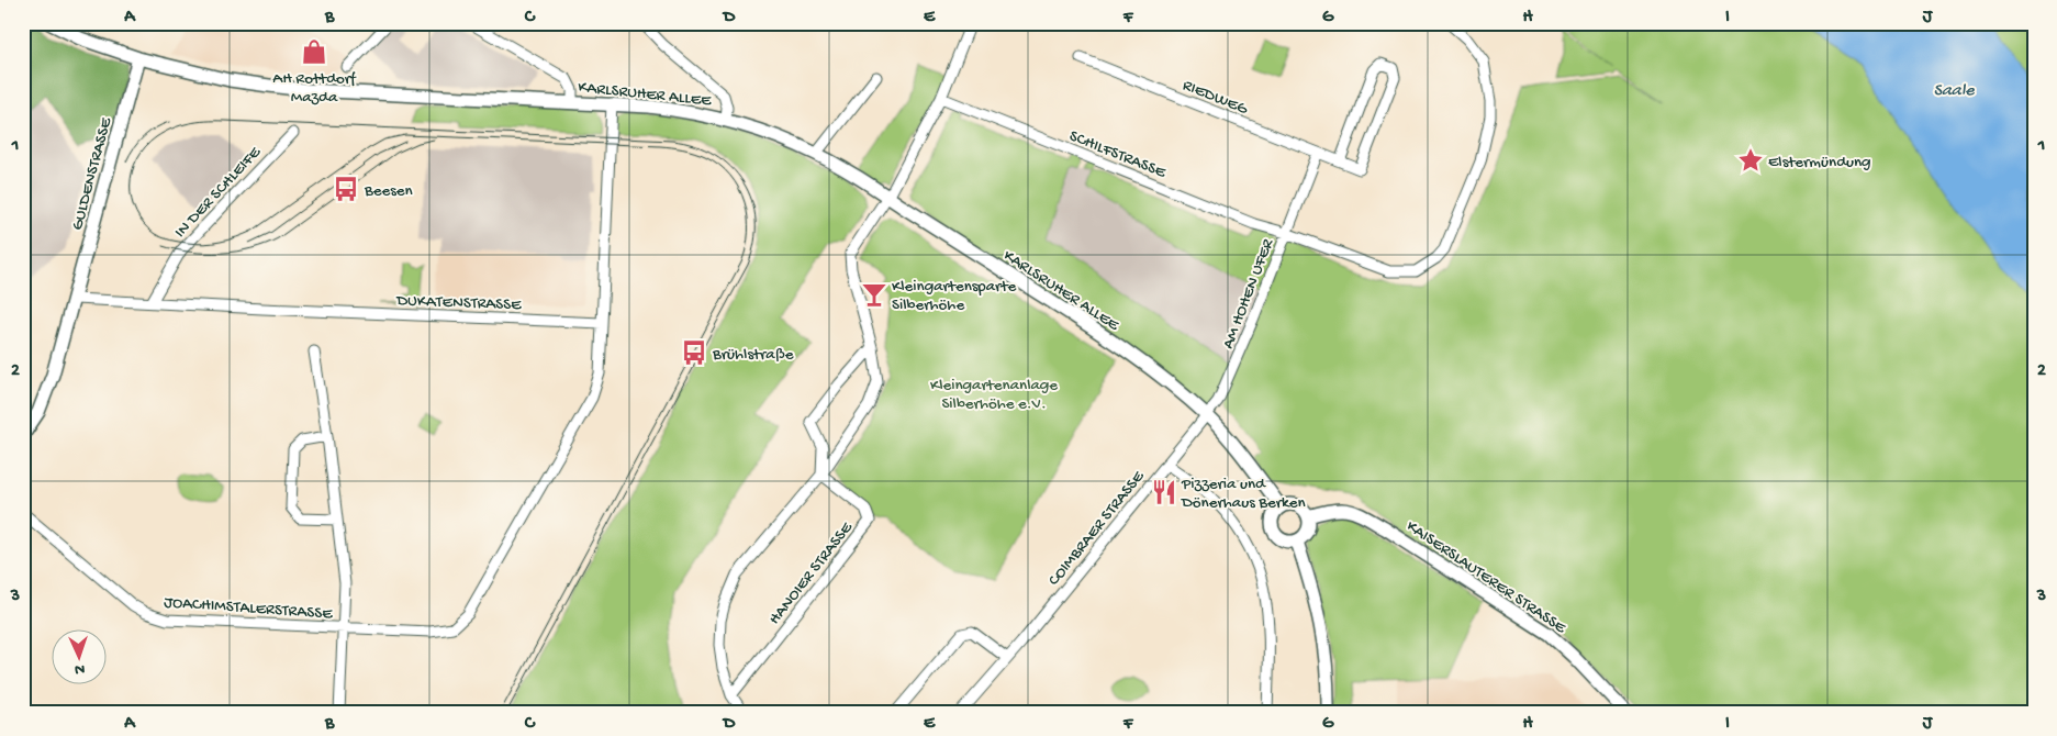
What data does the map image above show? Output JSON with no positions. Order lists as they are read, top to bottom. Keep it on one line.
{"streets":{"street":["KARLSRUHER ALLEE","RIEDWEG","SCHILFSTRASSE","GULDENSTRASSE","IN DER SCHLEIFE","AM HOHEN UFER","DUKATENSTRASSE","COIMBRAER STRASSE","HANOIER STRASSE","KAISERSLAUTERER STRASSE","JOACHIMSTALERSTRASSE"]},"crossings":[["KARLSRUHER ALLEE","GULDENSTRASSE"],["KARLSRUHER ALLEE","AM HOHEN UFER"],["KARLSRUHER ALLEE","COIMBRAER STRASSE"],["KARLSRUHER ALLEE","KAISERSLAUTERER STRASSE"],["SCHILFSTRASSE","AM HOHEN UFER"],["IN DER SCHLEIFE","DUKATENSTRASSE"],["AM HOHEN UFER","COIMBRAER STRASSE"]],"water":["Saale"],"parks":["Kleingartenanlage Silberhöhe e.V."],"places":{"shop":["AH Rottdorf Mazda"],"place":["Elstermündung"],"bus stop":["Beesen","Brühlstraße"],"bar":["Kleingartensparte Silberhöhe"],"restaurant":["Pizzeria und Dönerhaus Berken"]},"north":"bottom","grid":{"columns":["A","B","C","D","E","F","G","H","I","J"],"rows":["1","2","3"]}}
